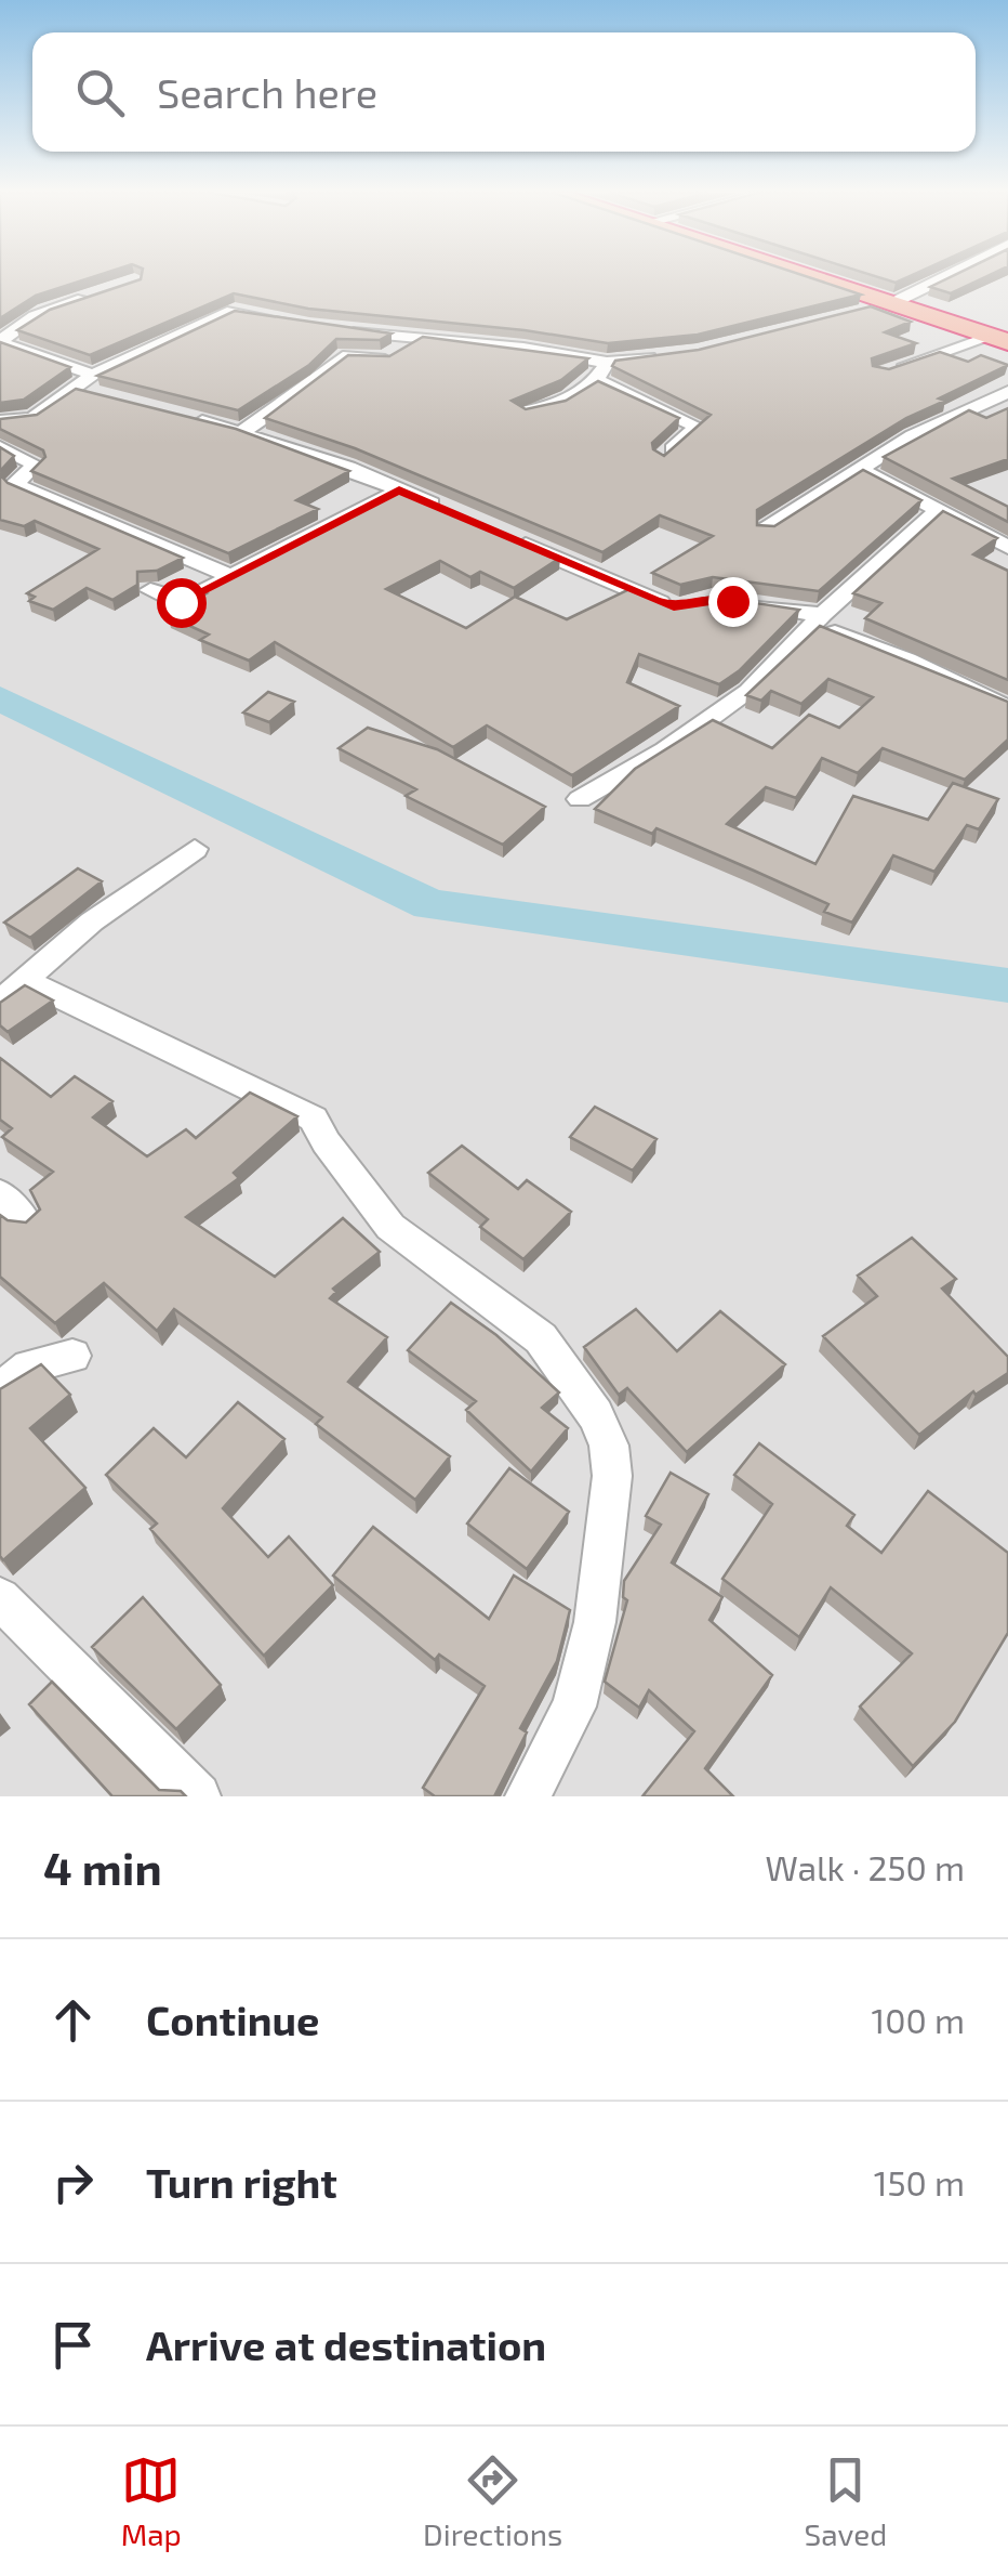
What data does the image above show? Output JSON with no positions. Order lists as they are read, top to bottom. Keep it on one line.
{"page":{"search":"Search here","heading":["4 min","Walk · 250 m"],"list":[["Continue","100 m"],["Turn right","150 m"],"Arrive at destination"],"nav":["Map","Directions","Saved"]}}
